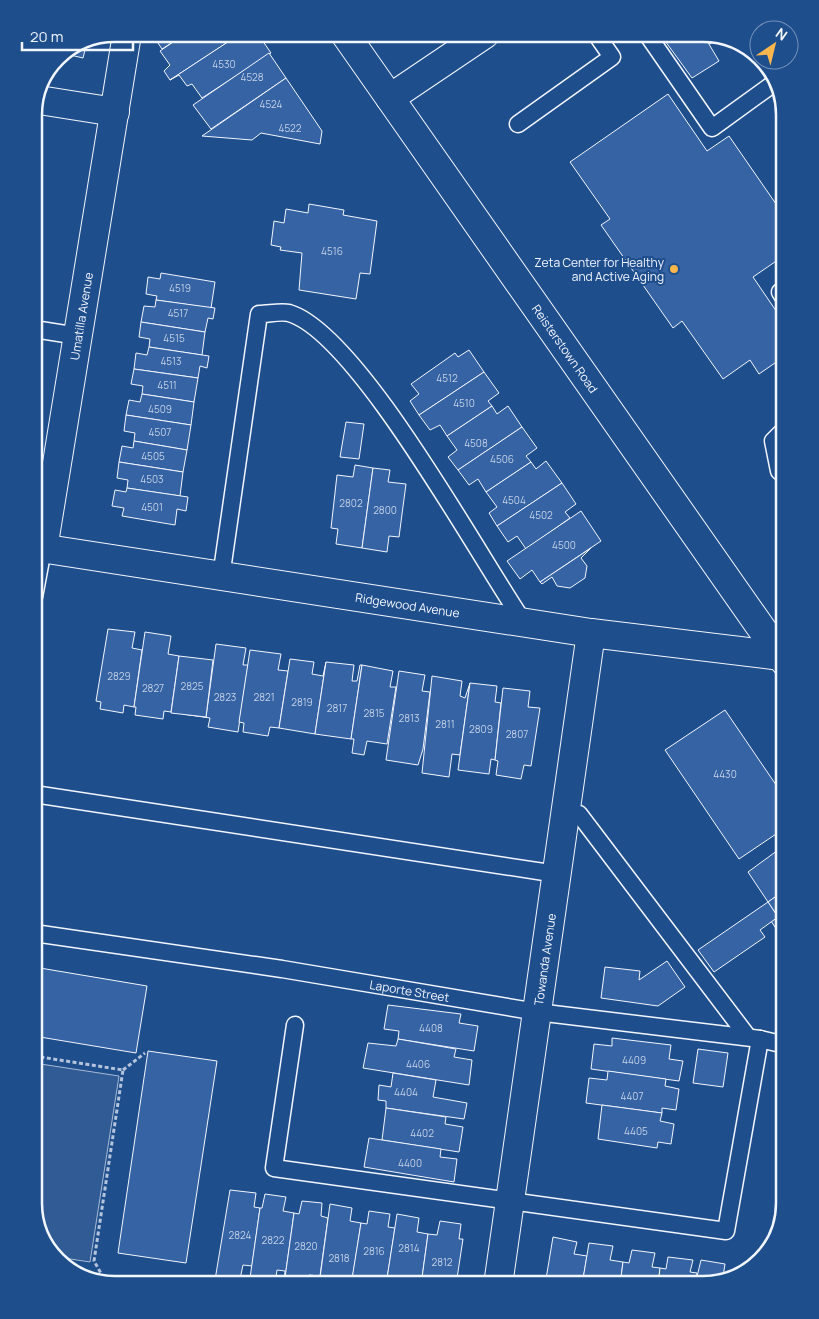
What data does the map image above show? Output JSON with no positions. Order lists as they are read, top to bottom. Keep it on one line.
{"streets":{"street":["Umatilla Avenue","Reisterstown Road","Ridgewood Avenue","Towanda Avenue"],"lane":["Laporte Street"]},"crossings":[["Ridgewood Avenue","Towanda Avenue"],["Towanda Avenue","Laporte Street"]],"places":["Zeta Center for Healthy and Active Aging"],"house_numbers":["4530","4528","4524","4522","4516","4519","4517","4515","4513","4512","4511","4510","4509","4507","4508","4505","4506","4503","4504","2802","4501","2800","4502","4500","2829","2825","2827","2823","2821","2819","2817","2815","2813","2811","2809","2807","4430","4408","4409","4406","4404","4407","4405","4402","4400","2824","2822","2820","2814","2816","2818","2812"],"scale_bar":"20 m","north":"top right"}
